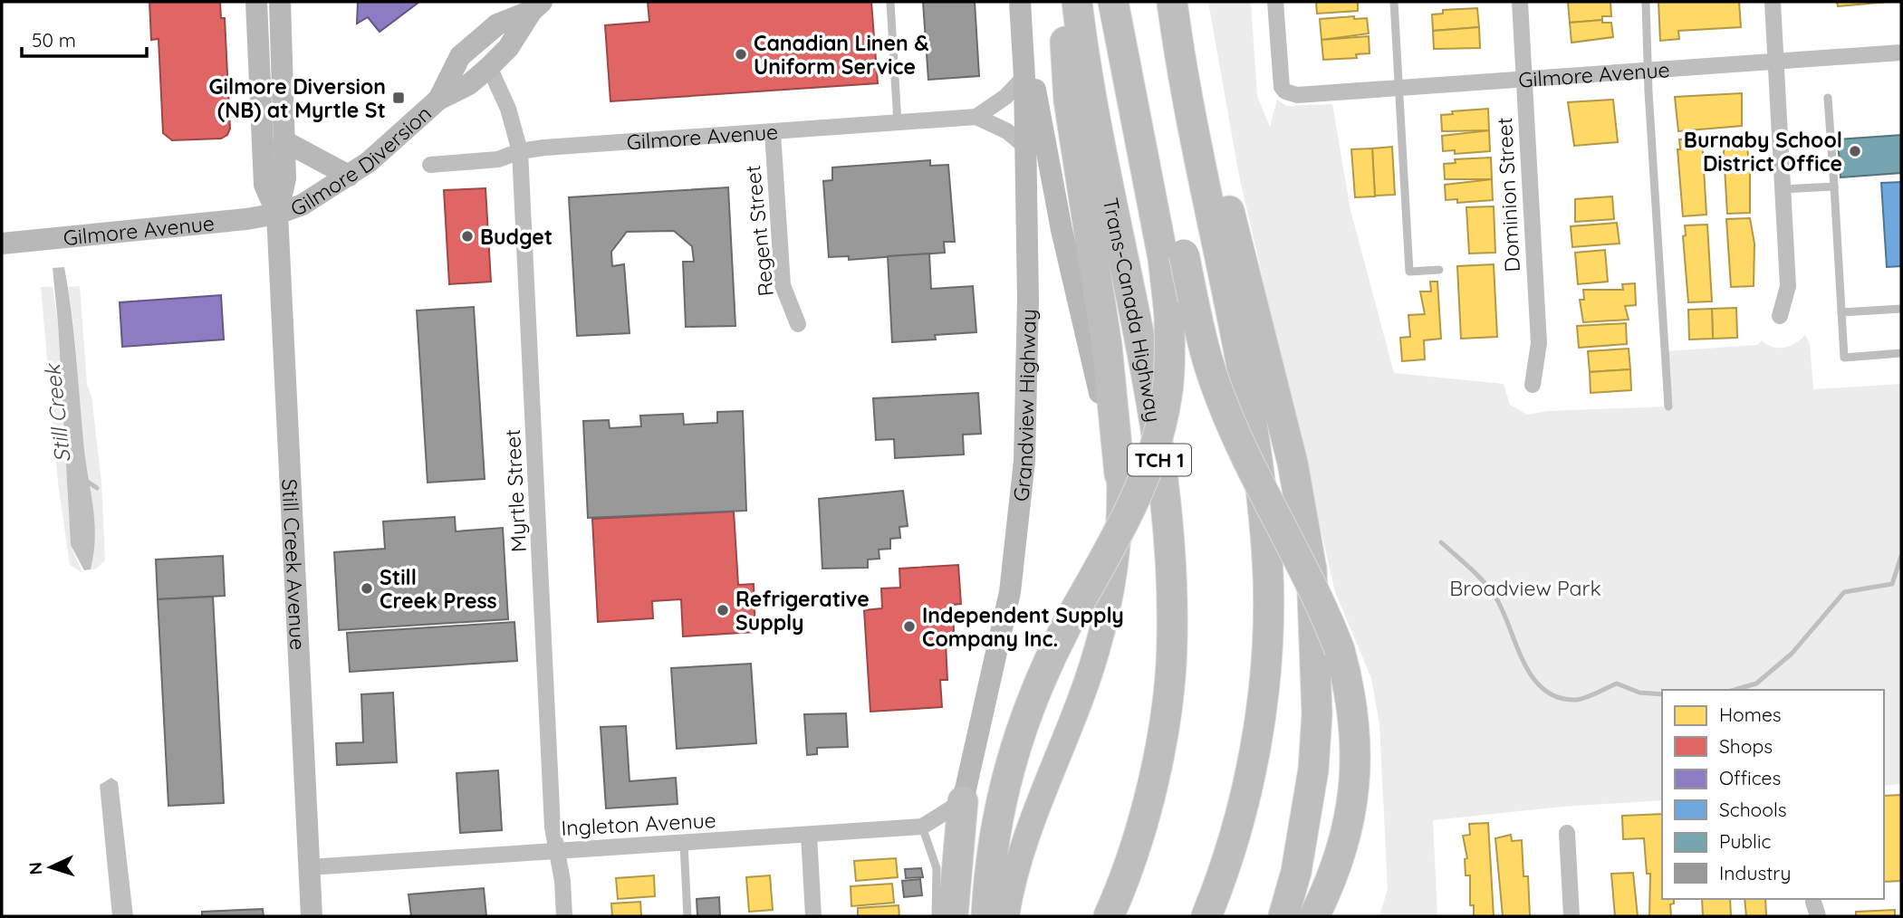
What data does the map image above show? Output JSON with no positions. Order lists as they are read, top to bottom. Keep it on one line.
{"streets":{"highway":["Trans-Canada Highway","TCH 1"],"main road":["Gilmore Avenue","Gilmore Diversion","Grandview Highway","Still Creek Avenue"],"street":["Dominion Street","Regent Street","Myrtle Street","Ingleton Avenue"]},"crossings":[["Gilmore Avenue","Gilmore Diversion"],["Gilmore Avenue","Dominion Street"],["Gilmore Avenue","Regent Street"],["Gilmore Avenue","Grandview Highway"],["Gilmore Avenue","Myrtle Street"],["Gilmore Avenue","Still Creek Avenue"],["Gilmore Diversion","Myrtle Street"],["Gilmore Diversion","Still Creek Avenue"],["Grandview Highway","Ingleton Avenue"],["Myrtle Street","Ingleton Avenue"],["Still Creek Avenue","Ingleton Avenue"]],"water":["Still Creek"],"parks":["Broadview Park"],"places":{"other":["Canadian Linen & Uniform Service","Burnaby School District Office","Budget","Still Creek Press","Refrigerative Supply","Independent Supply Company Inc."],"transit":["Gilmore Diversion (NB) at Myrtle St"]},"legend":["Homes","Shops","Offices","Schools","Public","Industry"],"scale_bar":"50 m","north":"left"}
